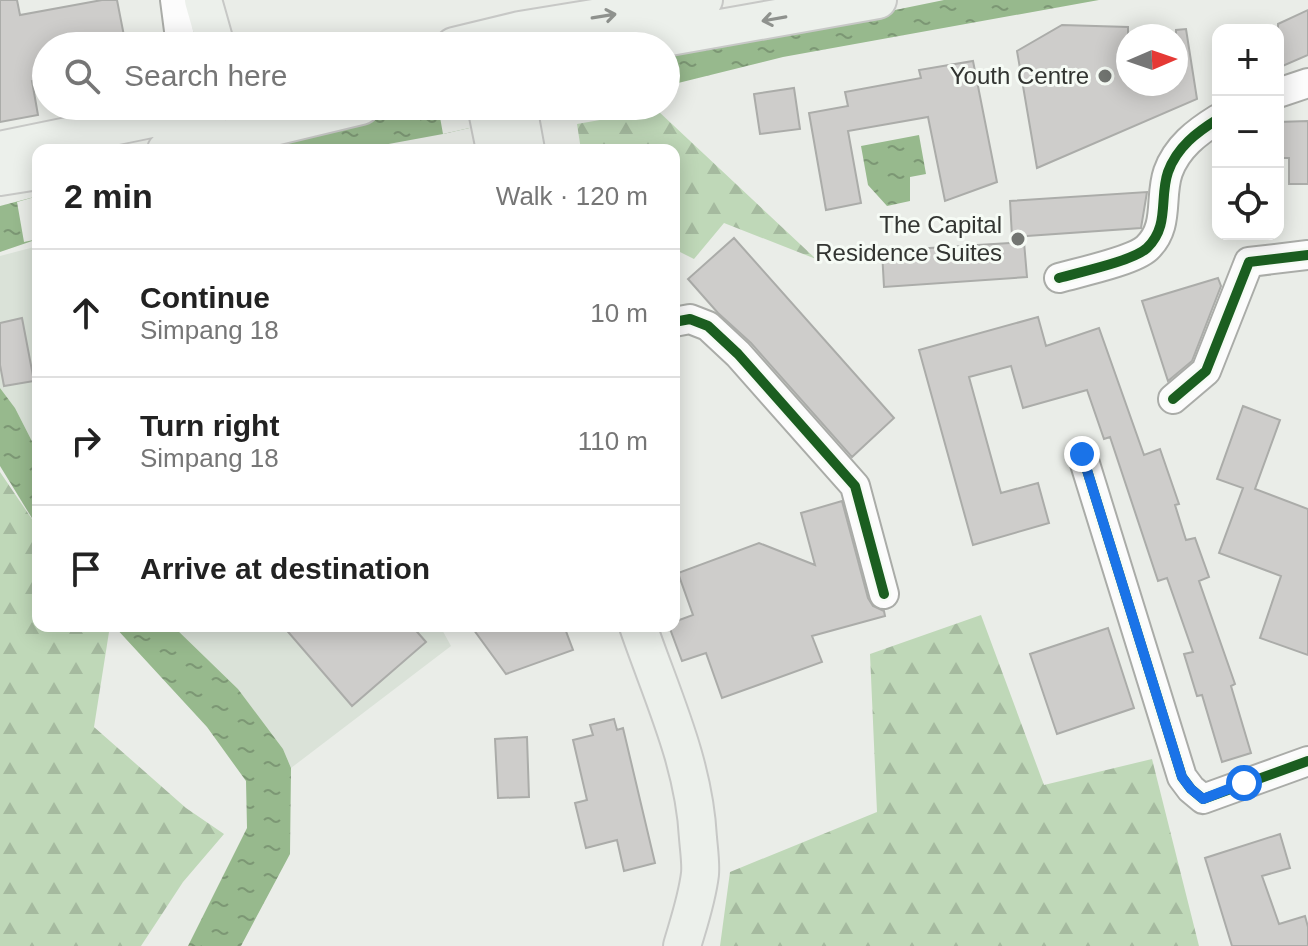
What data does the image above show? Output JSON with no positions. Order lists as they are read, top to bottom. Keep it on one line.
{"places":["Youth Centre","The Capital Residence Suites"],"north":"right","page":{"map_buttons":["+","−"],"search":"Search here","heading":["2 min","Walk · 120 m"],"list":[["Continue","Simpang 18","10 m"],["Turn right","Simpang 18","110 m"],"Arrive at destination"]}}
